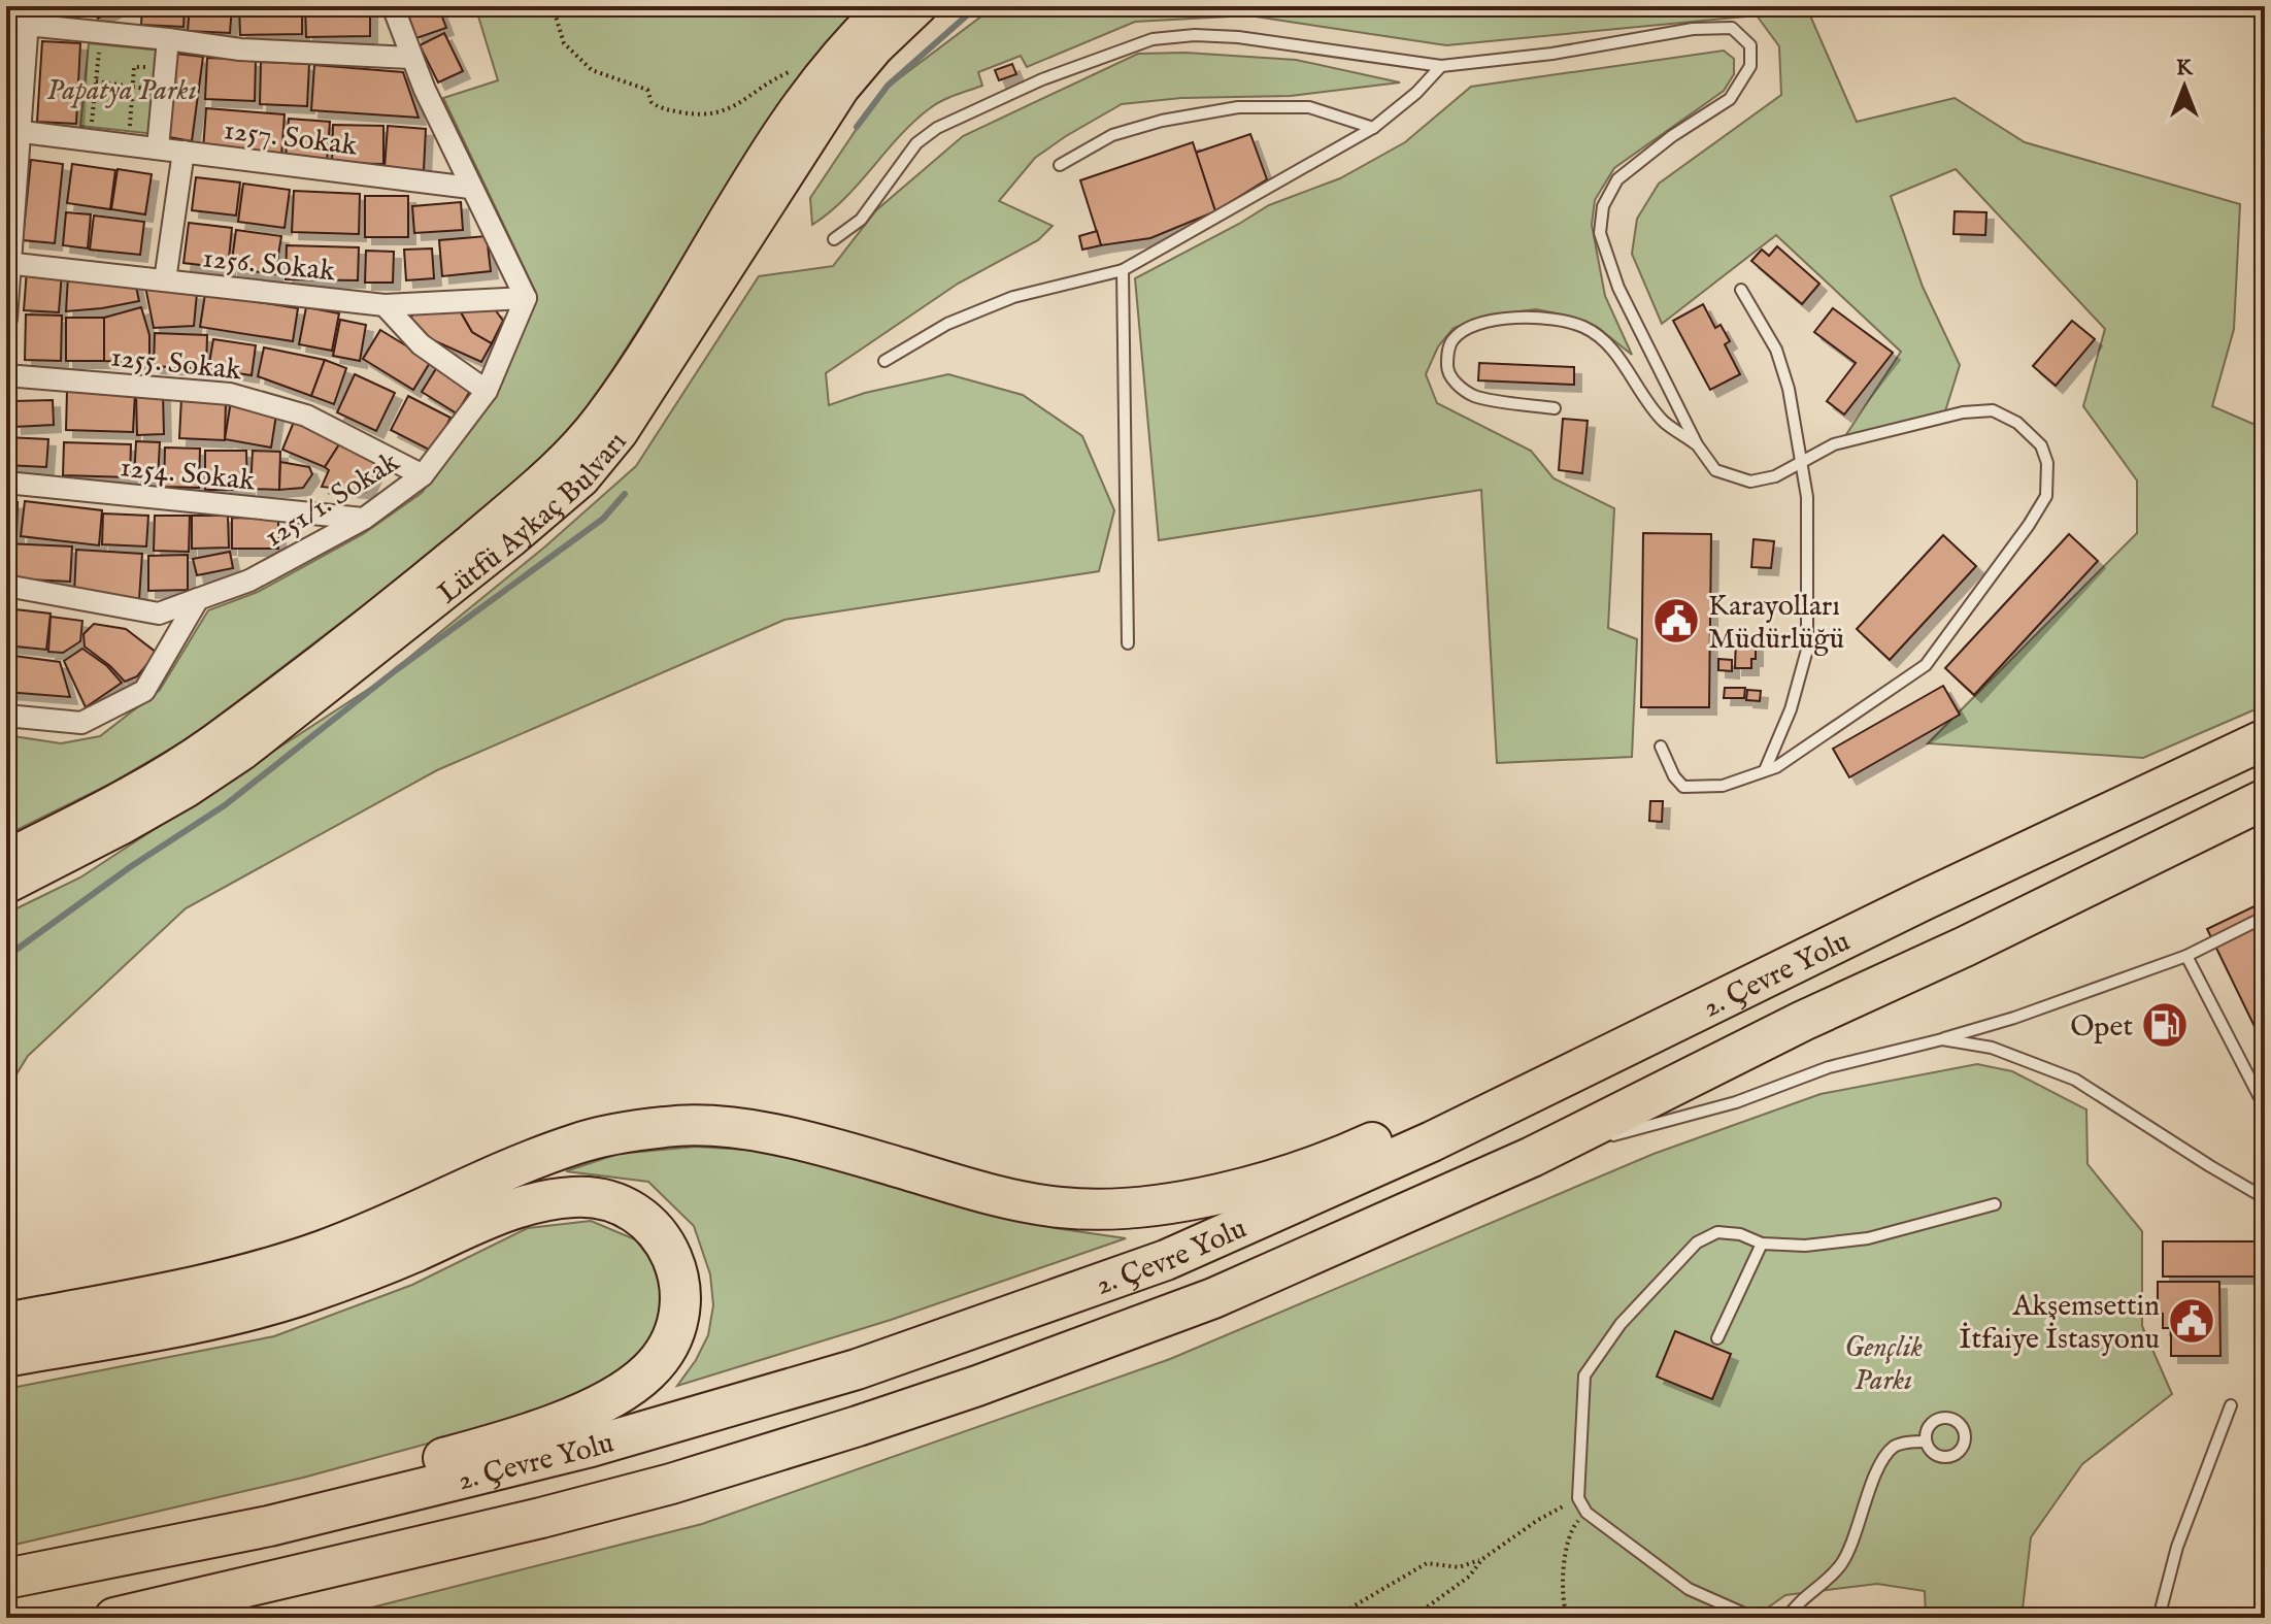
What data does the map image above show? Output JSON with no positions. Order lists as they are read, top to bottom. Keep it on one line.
{"streets":{"highway":["2. Çevre Yolu"],"main road":["Lütfü Aykaç Bulvarı"],"street":["1257. Sokak","1256. Sokak","1255. Sokak","1254. Sokak","1251/1. Sokak"]},"crossings":[["1256. Sokak","1251/1. Sokak"],["1255. Sokak","1251/1. Sokak"],["1254. Sokak","1251/1. Sokak"]],"parks":["Papatya Parkı","Gençlik Parkı"],"places":{"public building":["Karayolları Müdürlüğü","Akşemsettin İtfaiye İstasyonu"],"fuel station":["Opet"]},"north":"top"}
